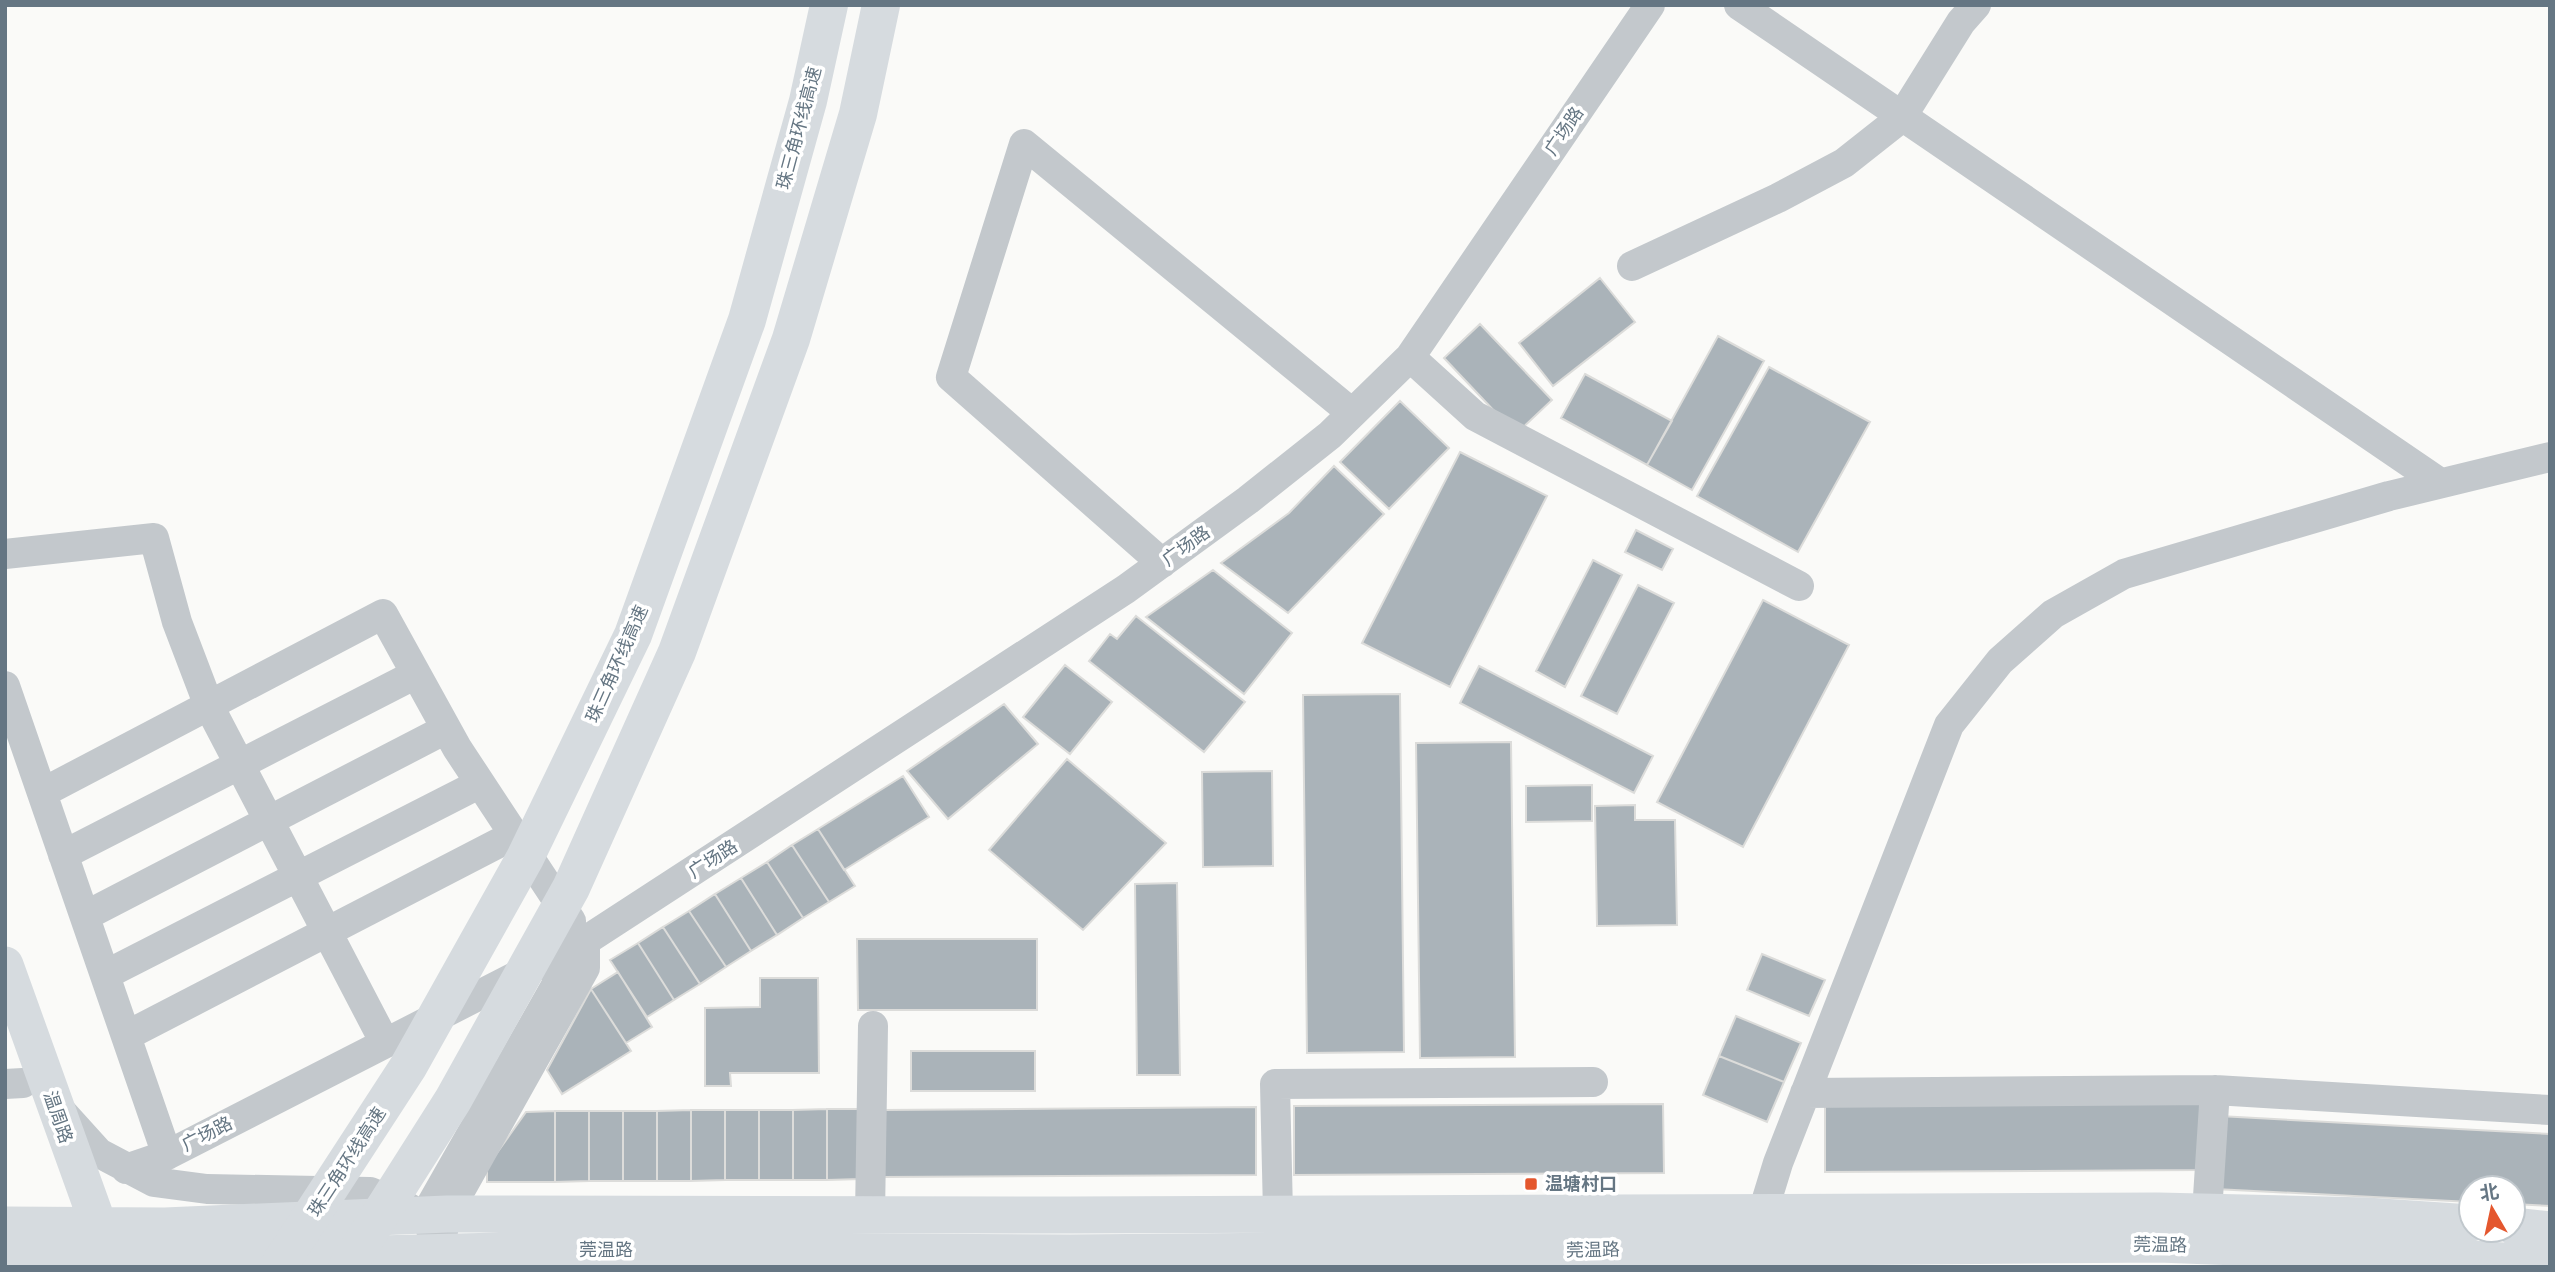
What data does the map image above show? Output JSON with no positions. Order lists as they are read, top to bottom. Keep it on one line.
{"streets":{"highway":["珠三角环线高速"],"main road":["温周路","莞温路"],"street":["广场路"]},"crossings":[["温周路","莞温路"]],"places":{"transit":["温塘村口"]},"north":"top"}
